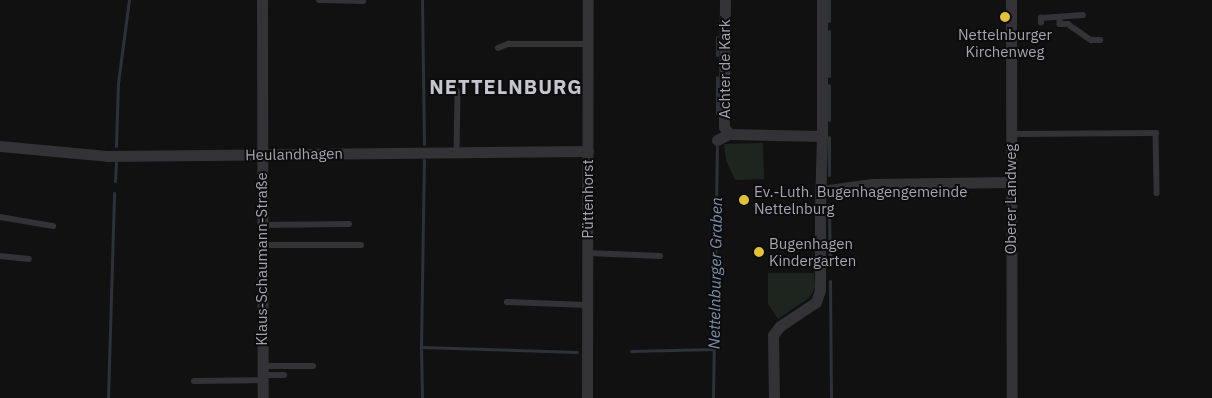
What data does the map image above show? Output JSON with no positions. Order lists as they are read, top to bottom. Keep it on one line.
{"streets":{"street":["Achter de Kark","Heulandhagen","Püttenhorst","Oberer Landweg","Klaus-Schaumann-Straße"]},"crossings":[["Heulandhagen","Püttenhorst"],["Heulandhagen","Klaus-Schaumann-Straße"]],"districts":["NETTELNBURG"],"water":["Nettelnburger Graben"],"places":["Nettelnburger Kirchenweg","Ev.-Luth. Bugenhagengemeinde Nettelnburg","Bugenhagen Kindergarten"]}
